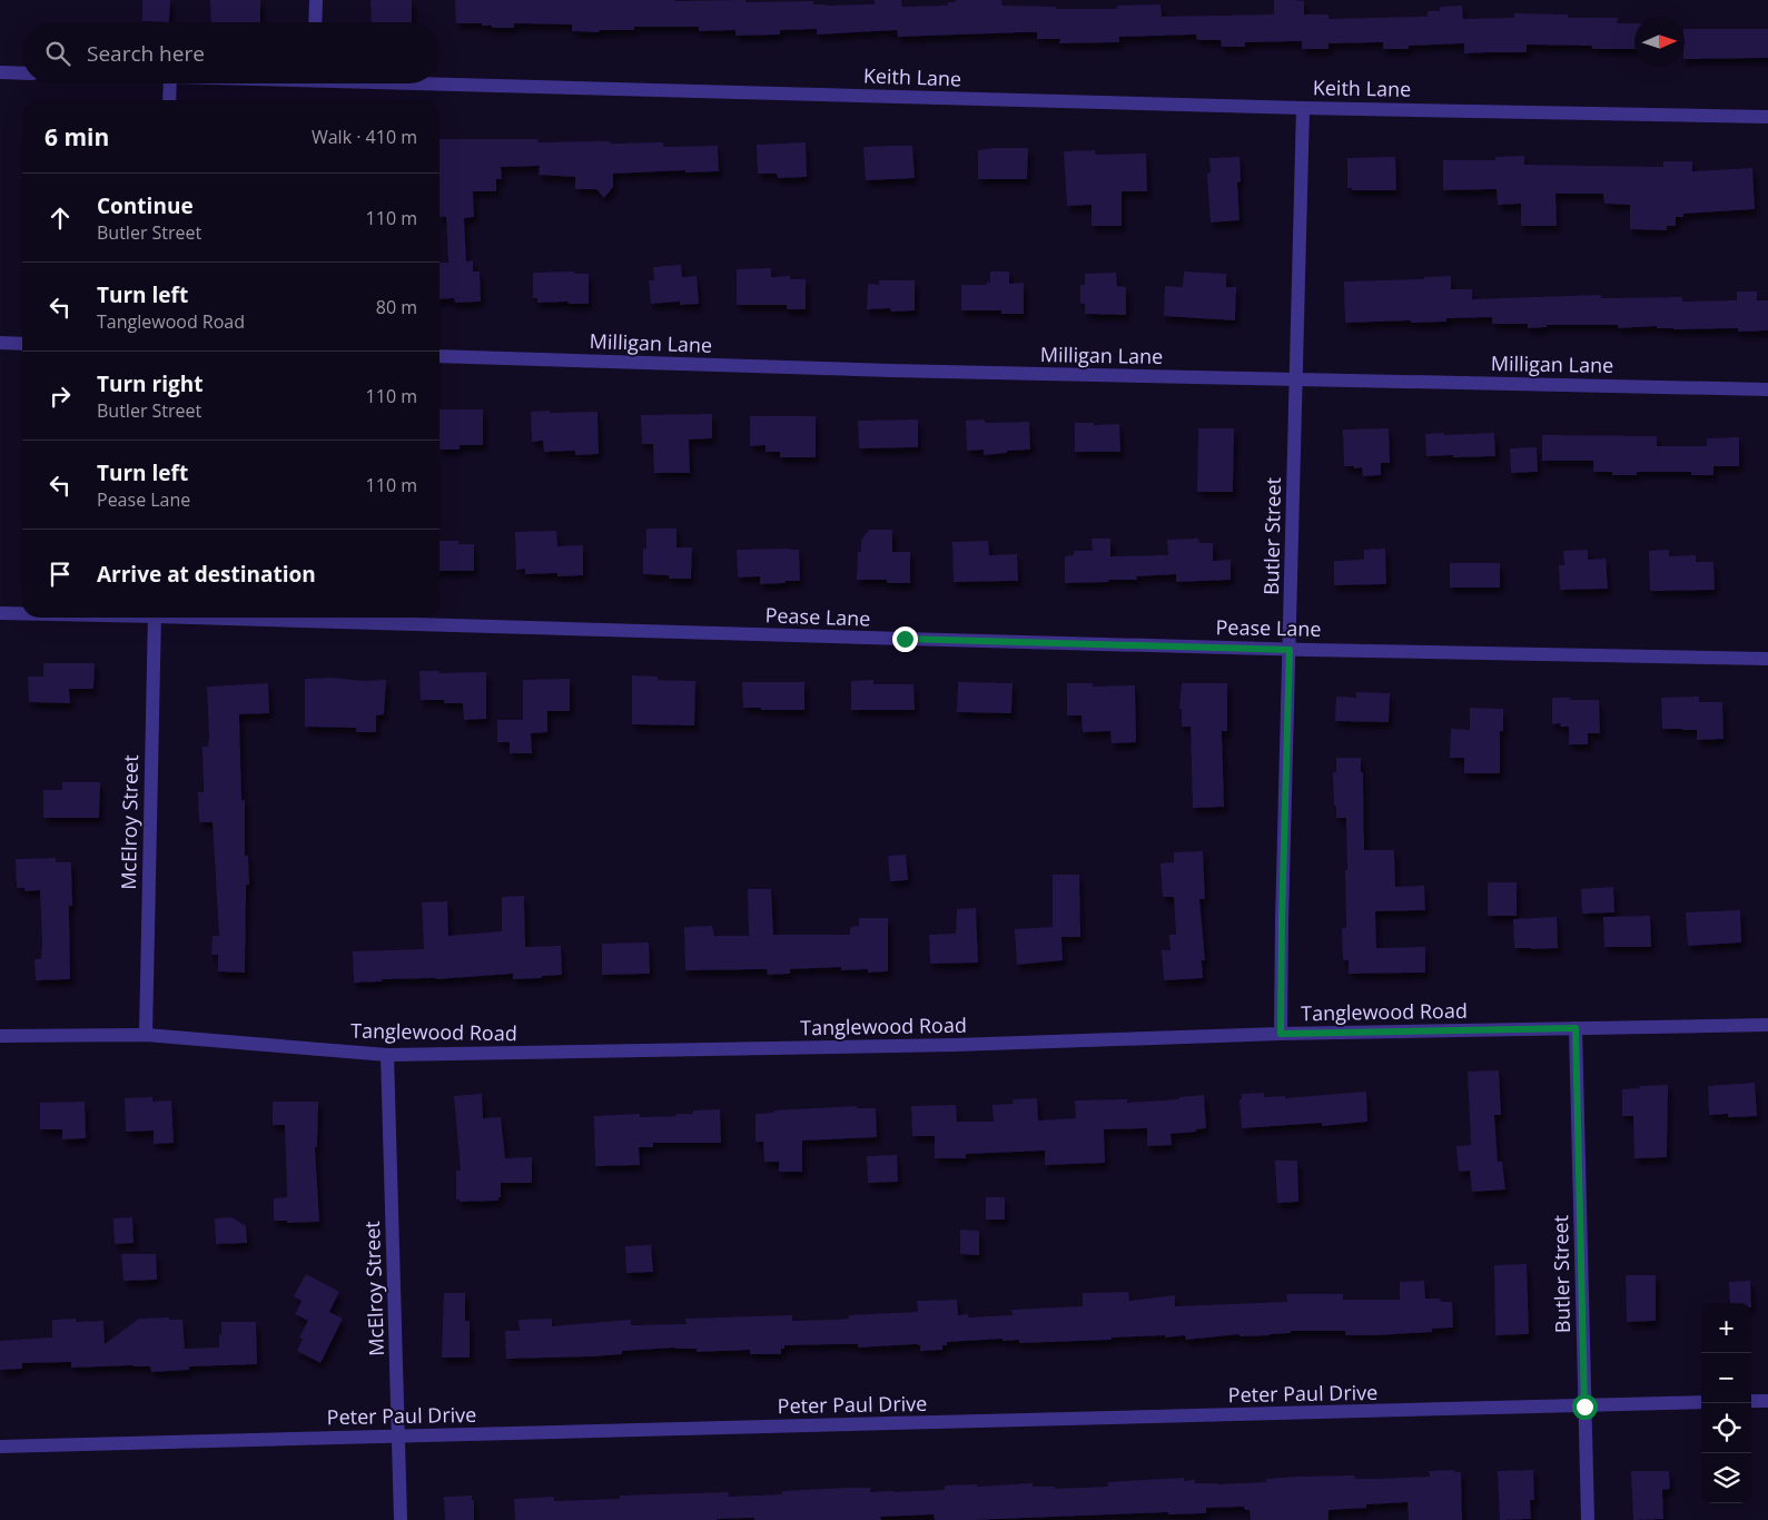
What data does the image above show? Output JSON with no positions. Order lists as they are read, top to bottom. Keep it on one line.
{"streets":{"street":["Keith Lane","Milligan Lane","Butler Street","Pease Lane","McElroy Street","Tanglewood Road","Peter Paul Drive"]},"crossings":[["Keith Lane","Butler Street"],["Milligan Lane","Butler Street"],["Butler Street","Pease Lane"],["Butler Street","Tanglewood Road"],["Butler Street","Peter Paul Drive"],["McElroy Street","Tanglewood Road"],["McElroy Street","Peter Paul Drive"]],"north":"right","page":{"search":"Search here","heading":["6 min","Walk · 410 m"],"list":[["Continue","Butler Street","110 m"],["Turn left","Tanglewood Road","80 m"],["Turn right","Butler Street","110 m"],["Turn left","Pease Lane","110 m"],"Arrive at destination"],"map_buttons":["+","−"]}}
